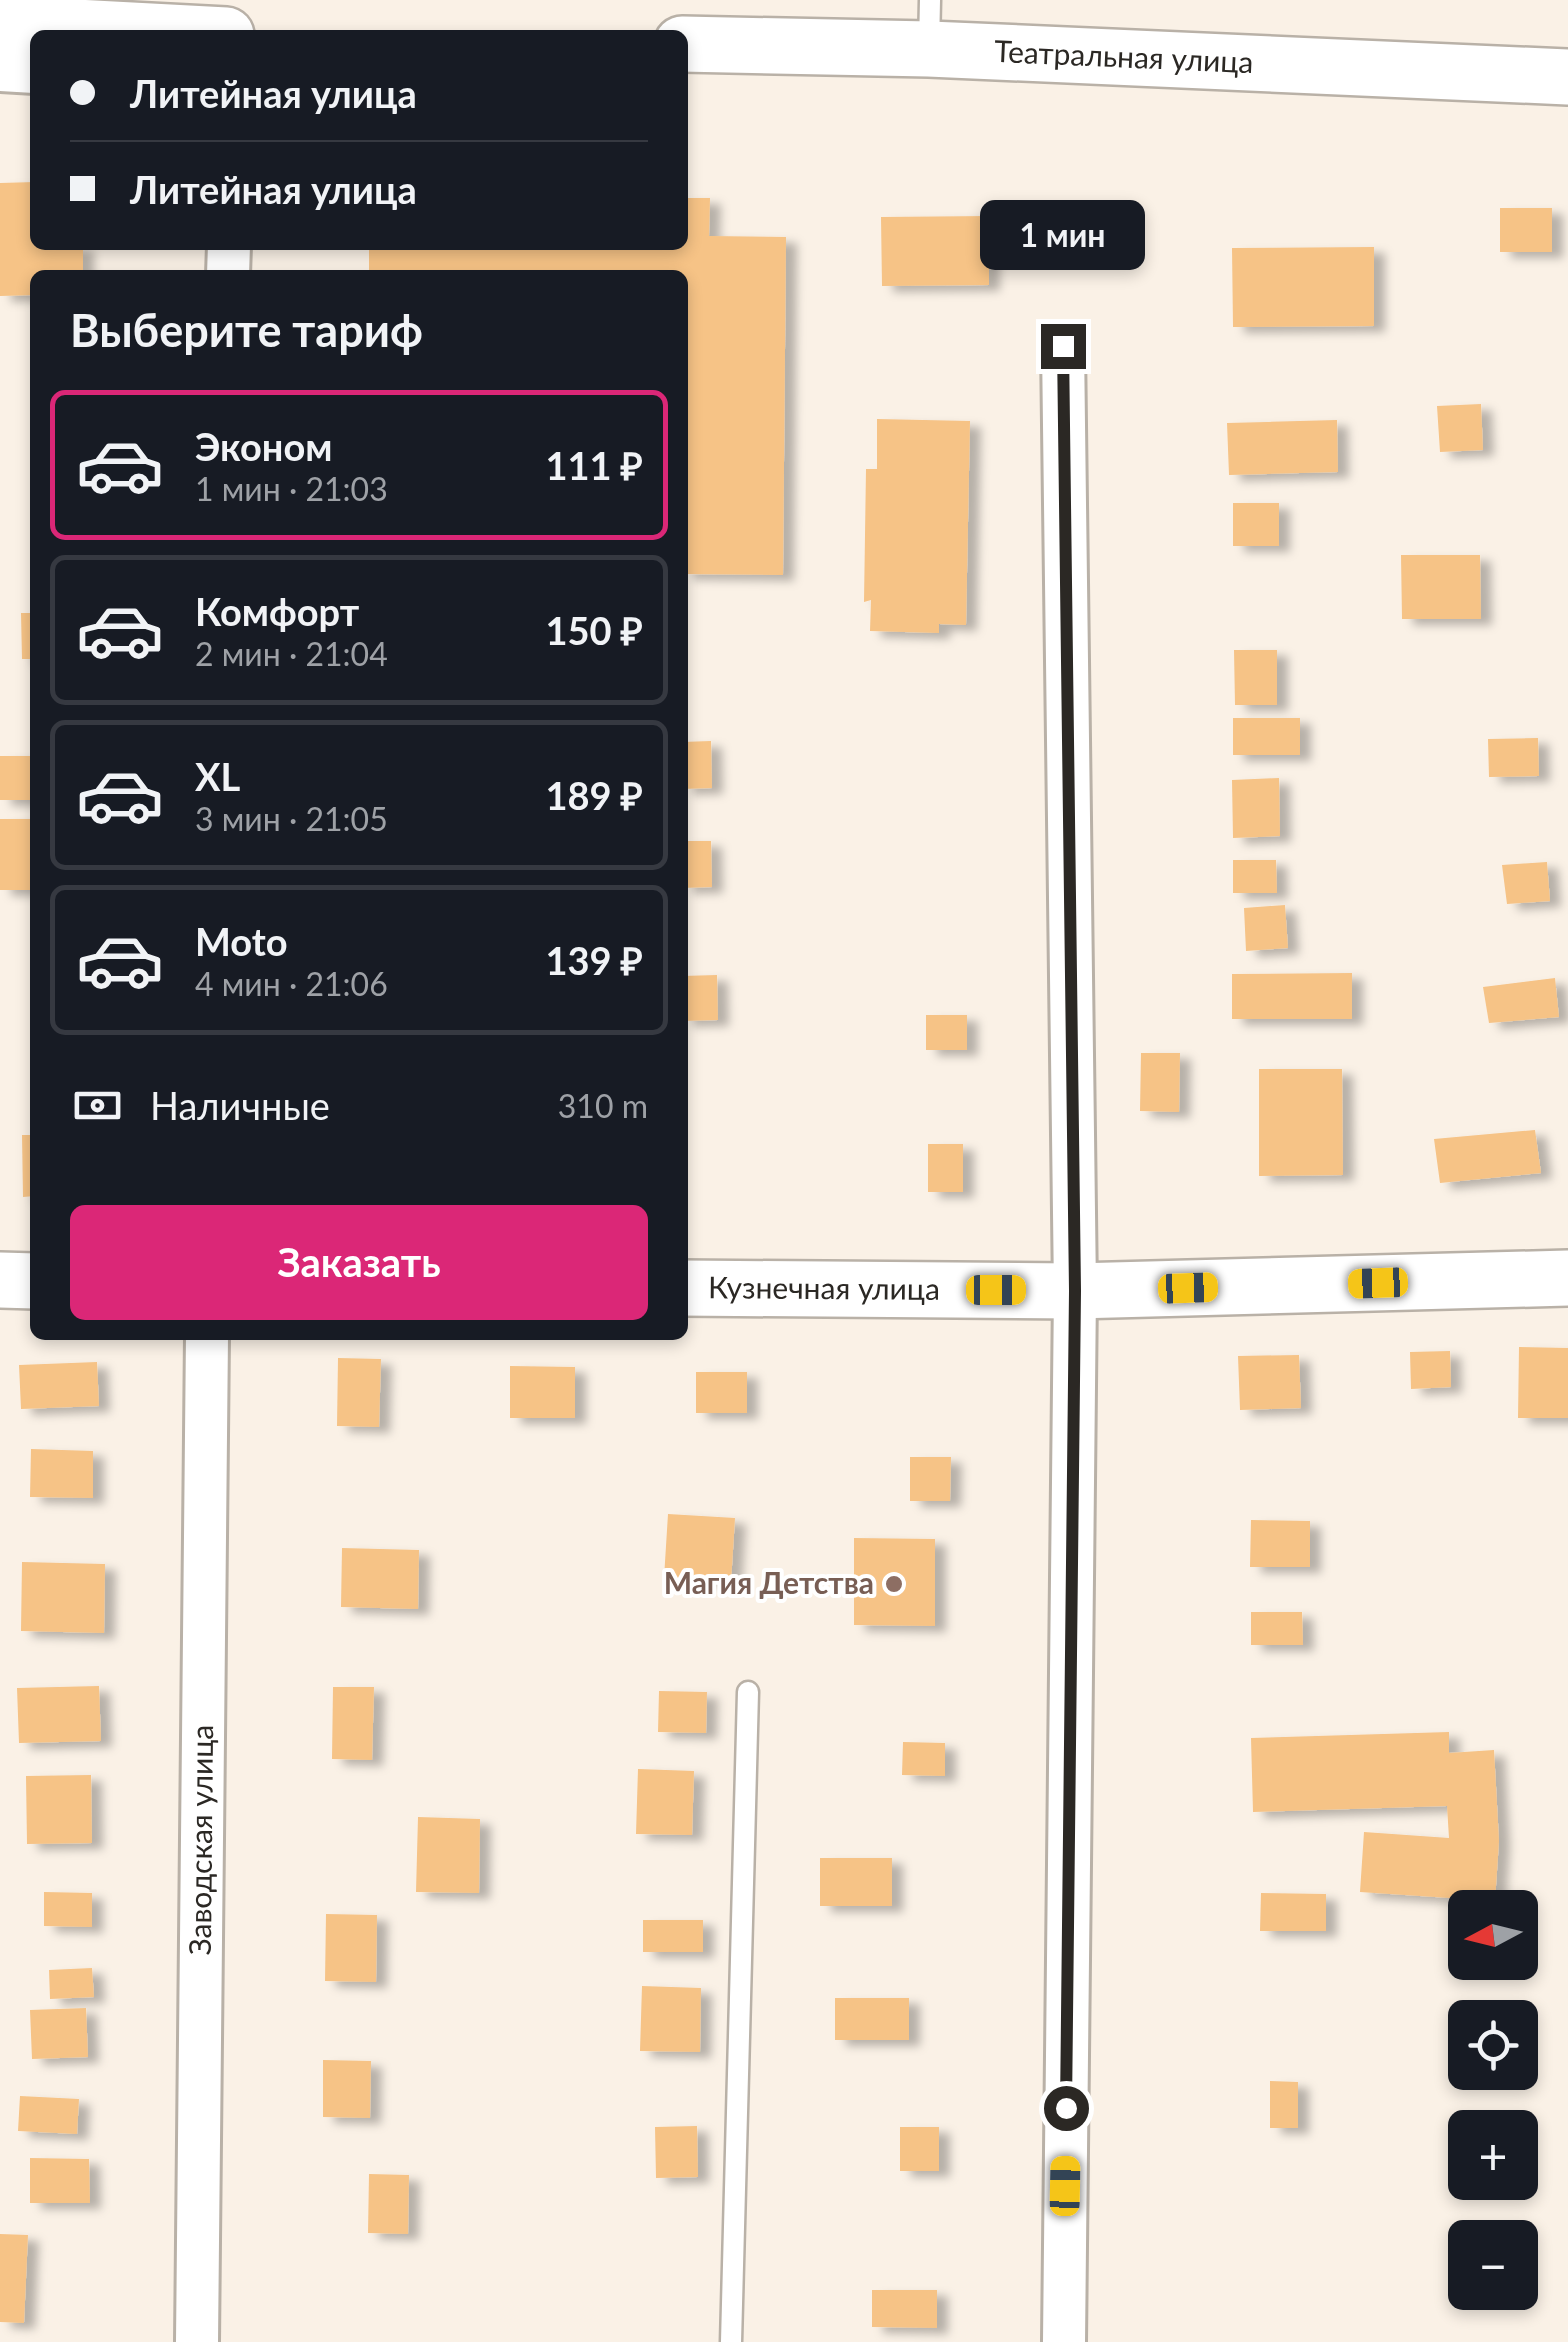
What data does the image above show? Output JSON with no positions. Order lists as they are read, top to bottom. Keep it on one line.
{"streets":{"main road":["Театральная улица","Кузнечная улица"],"street":["Заводская улица"]},"places":["Магия Детства"],"north":"left","page":{"banner":["Литейная улица","Литейная улица"],"bubble":"1 мин","heading":"Выберите тариф","list":[{"name":"Эконом","note":"1 мин · 21:03","value":"111 ₽"},{"name":"Комфорт","note":"2 мин · 21:04","value":"150 ₽"},{"name":"XL","note":"3 мин · 21:05","value":"189 ₽"},{"name":"Moto","note":"4 мин · 21:06","value":"139 ₽"}],"pay":["Наличные","310 m"],"buttons":"Заказать","map_buttons":["+","−"]}}
